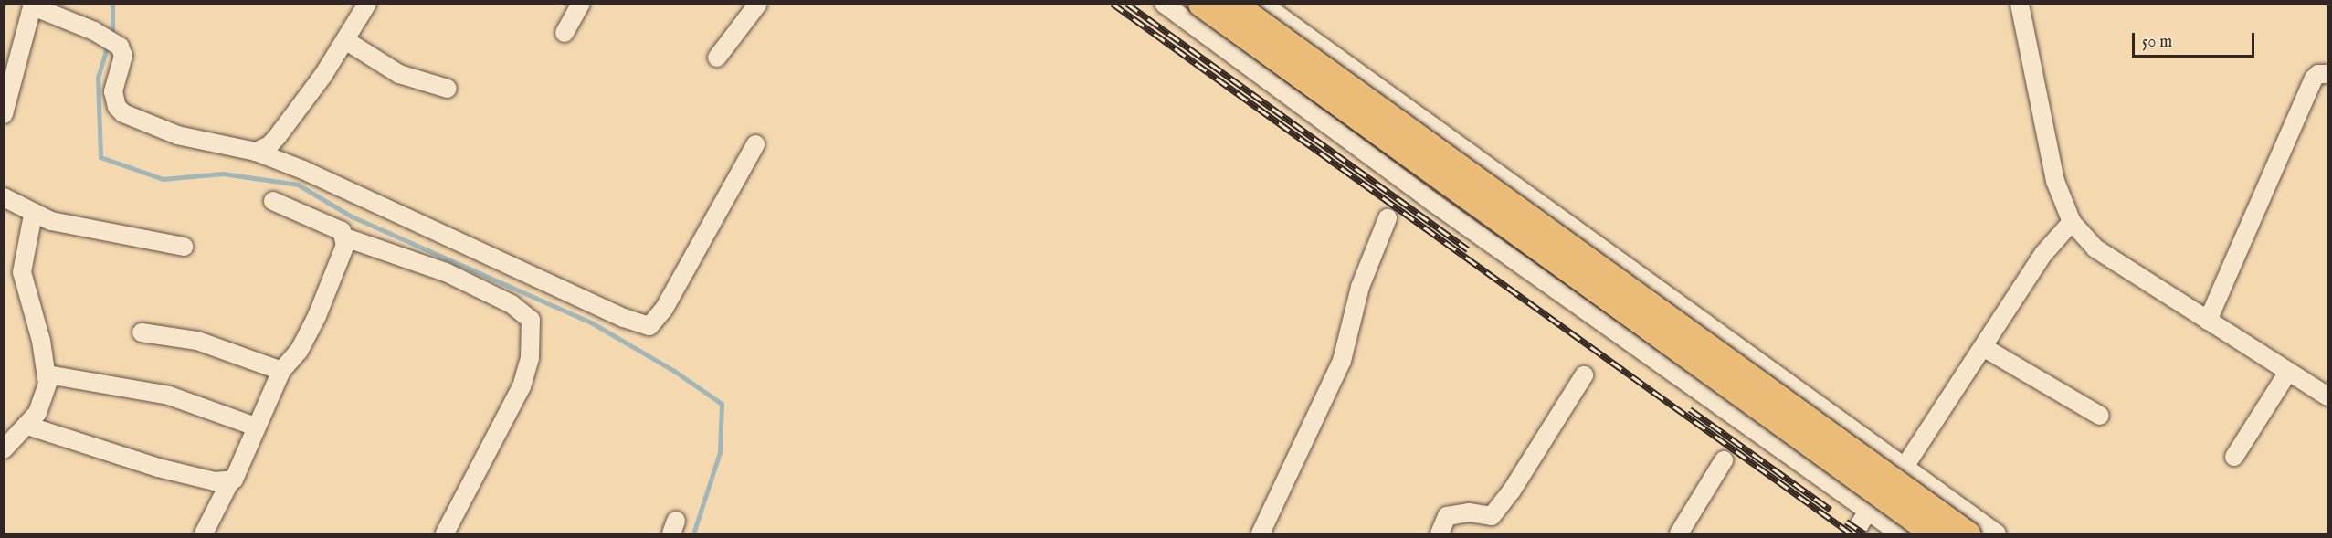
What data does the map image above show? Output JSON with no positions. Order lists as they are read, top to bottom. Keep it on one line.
{"scale_bar":"50 m"}
